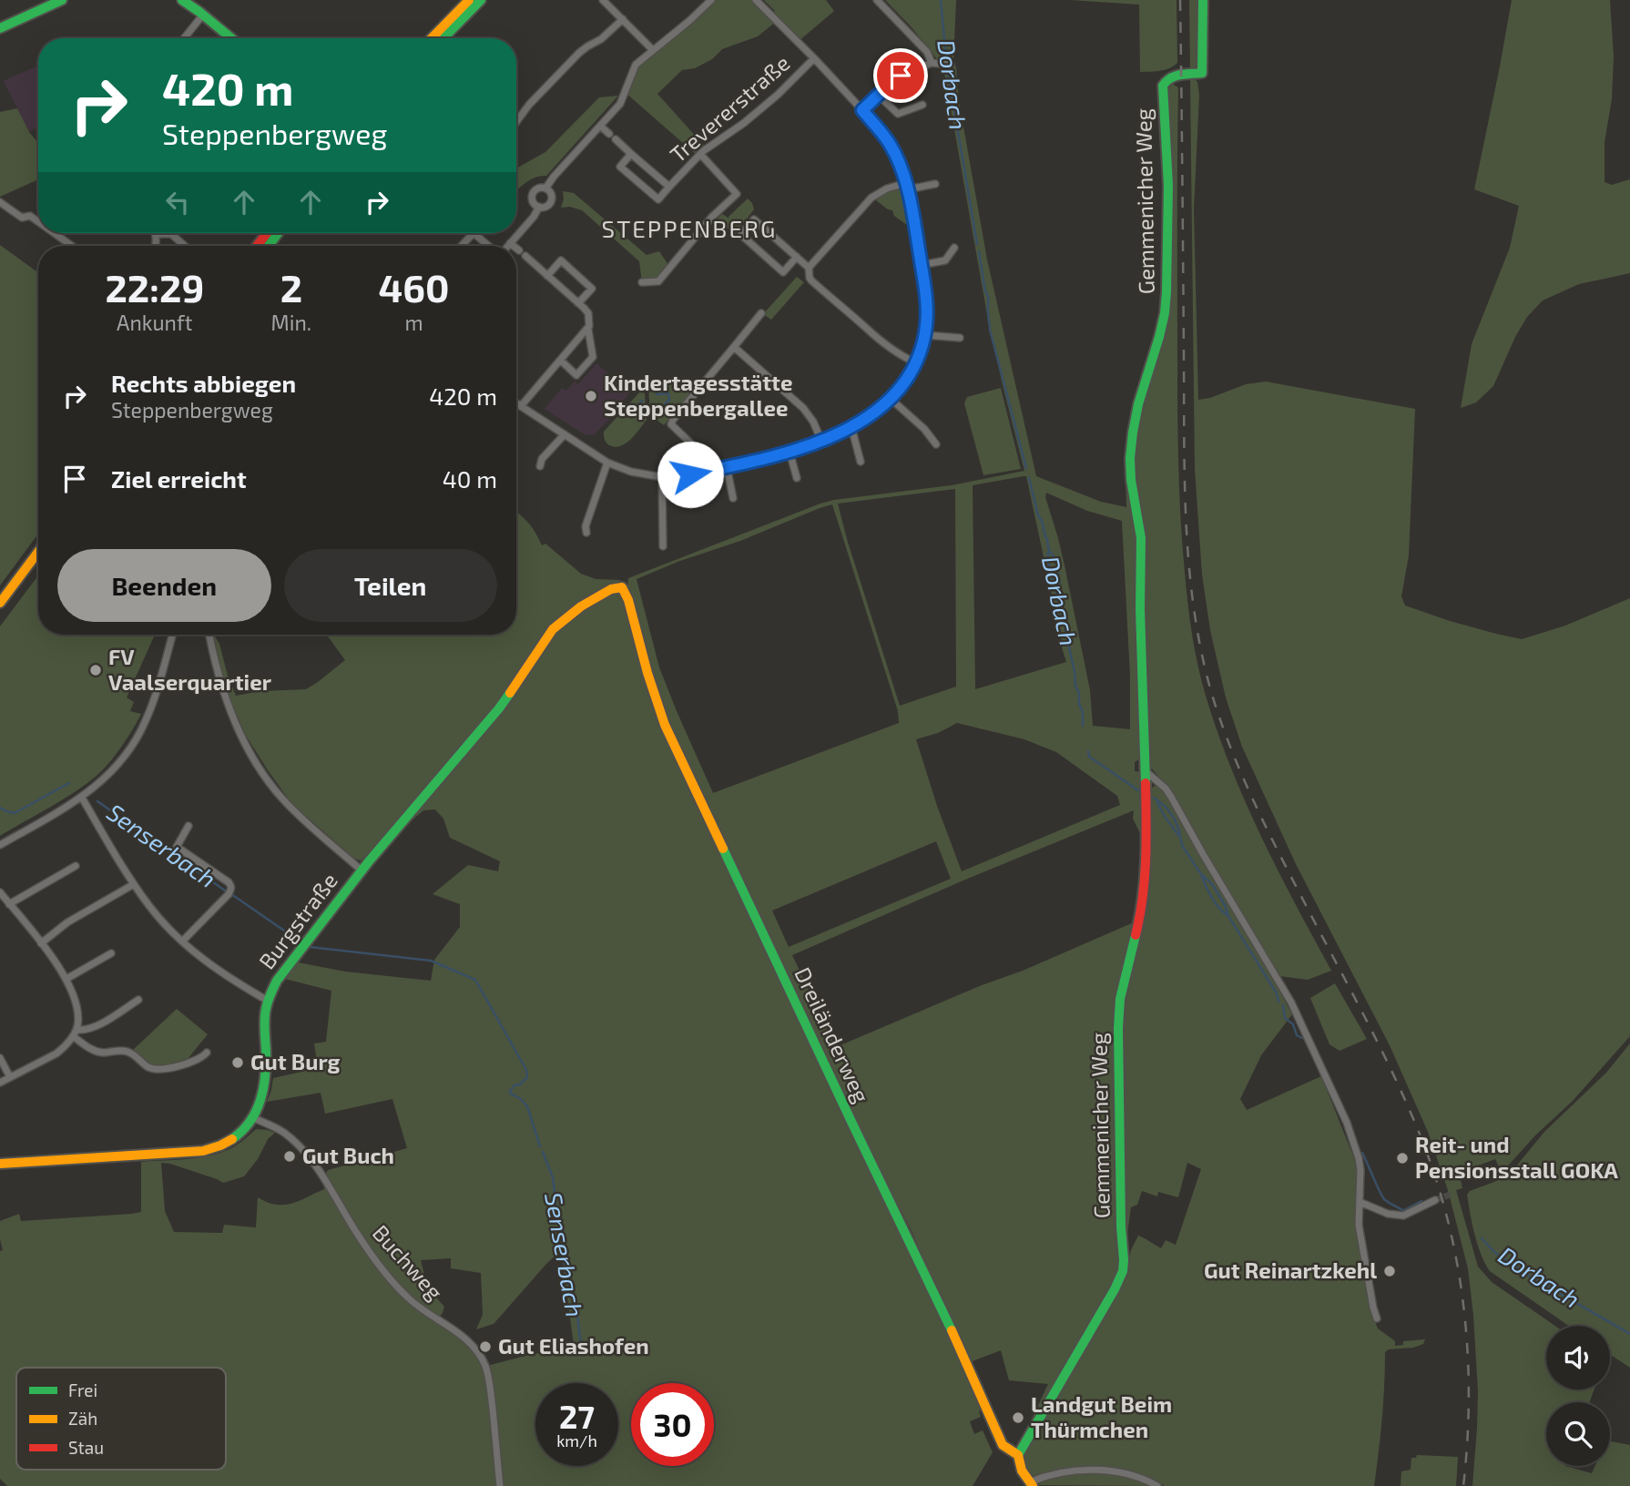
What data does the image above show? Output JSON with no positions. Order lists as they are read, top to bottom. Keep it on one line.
{"streets":{"street":["Trevererstraße","Gemmenicher Weg","Burgstraße","Dreiländerweg","Buchweg"]},"crossings":[["Gemmenicher Weg","Dreiländerweg"],["Burgstraße","Dreiländerweg"],["Burgstraße","Buchweg"]],"districts":["STEPPENBERG"],"water":["Dorbach","Senserbach"],"places":["Kindertagesstätte Steppenbergallee","FV Vaalserquartier","Gut Burg","Gut Buch","Reit- und Pensionsstall GOKA","Gut Reinartzkehl","Gut Eliashofen","Landgut Beim Thürmchen"],"legend":["Frei","Zäh","Stau"],"page":{"turn":["420 m","Steppenbergweg"],"eta":["22:29","Ankunft","2","Min.","460","m"],"list":[{"name":"Rechts abbiegen","note":"Steppenbergweg","value":"420 m"},{"name":"Ziel erreicht","value":"40 m"}],"buttons":["Beenden","Teilen"],"speed":"27 km/h","limit":"30"}}
